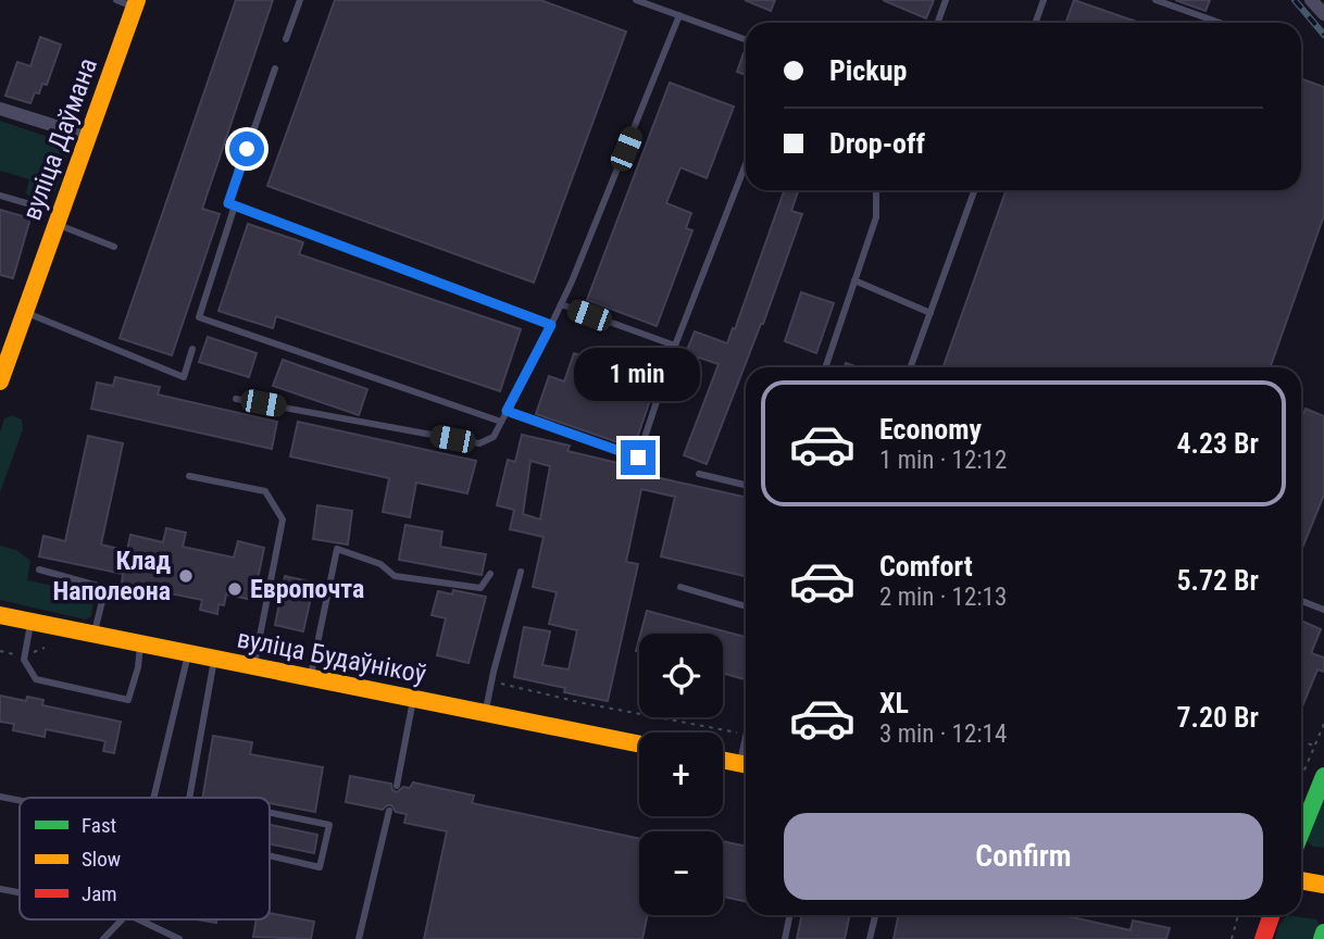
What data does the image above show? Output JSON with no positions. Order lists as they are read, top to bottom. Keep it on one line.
{"streets":{"main road":["вуліца Даўмана","вуліца Будаўнікоў"]},"places":["Клад Наполеона","Европочта"],"legend":["Fast","Slow","Jam"],"page":{"banner":["Pickup","Drop-off"],"bubble":"1 min","list":[{"name":"Economy","note":"1 min · 12:12","value":"4.23 Br"},{"name":"Comfort","note":"2 min · 12:13","value":"5.72 Br"},{"name":"XL","note":"3 min · 12:14","value":"7.20 Br"}],"map_buttons":["+","−"],"buttons":"Confirm"}}
